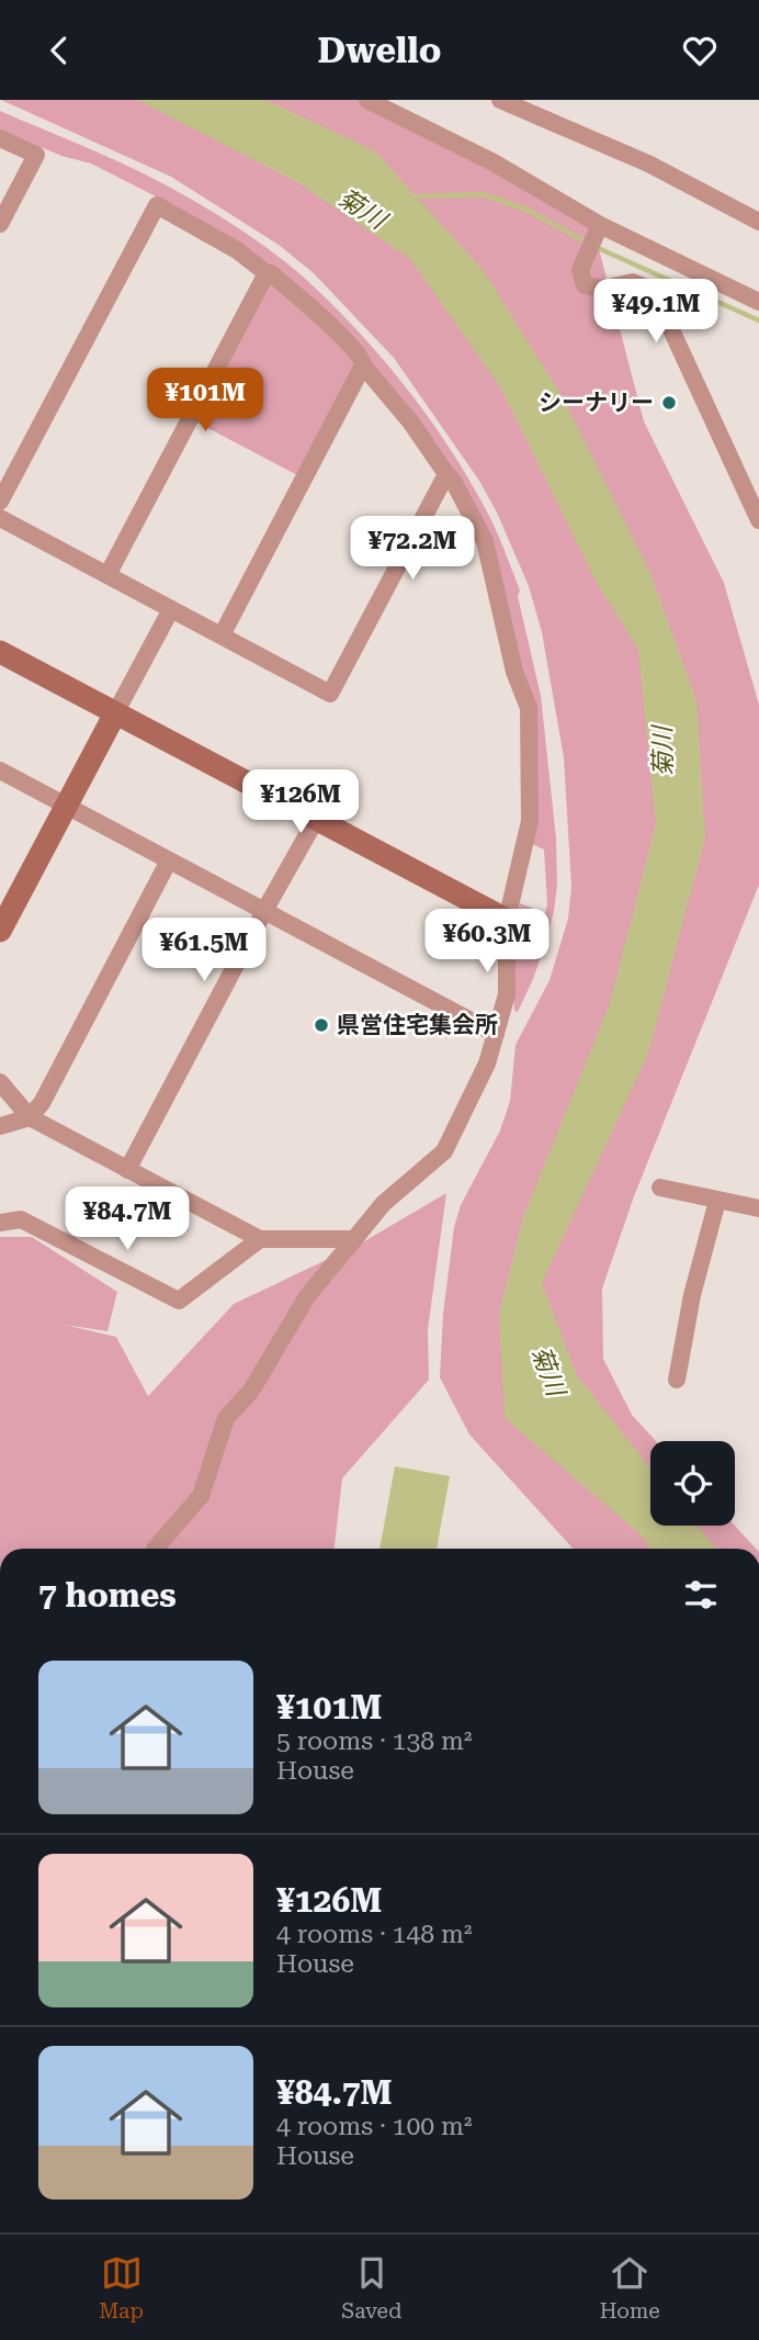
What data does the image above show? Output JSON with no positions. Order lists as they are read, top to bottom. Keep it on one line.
{"water":["菊川"],"places":["シーナリー","県営住宅集会所"],"page":{"header":"Dwello","price":["¥49.1M","¥101M","¥72.2M","¥126M","¥60.3M","¥61.5M","¥84.7M"],"heading":"7 homes","list":[{"name":"¥101M","note":"5 rooms · 138 m² · House"},{"name":"¥126M","note":"4 rooms · 148 m² · House"},{"name":"¥84.7M","note":"4 rooms · 100 m² · House"}],"tabs":["Map","Saved","Home"]}}
